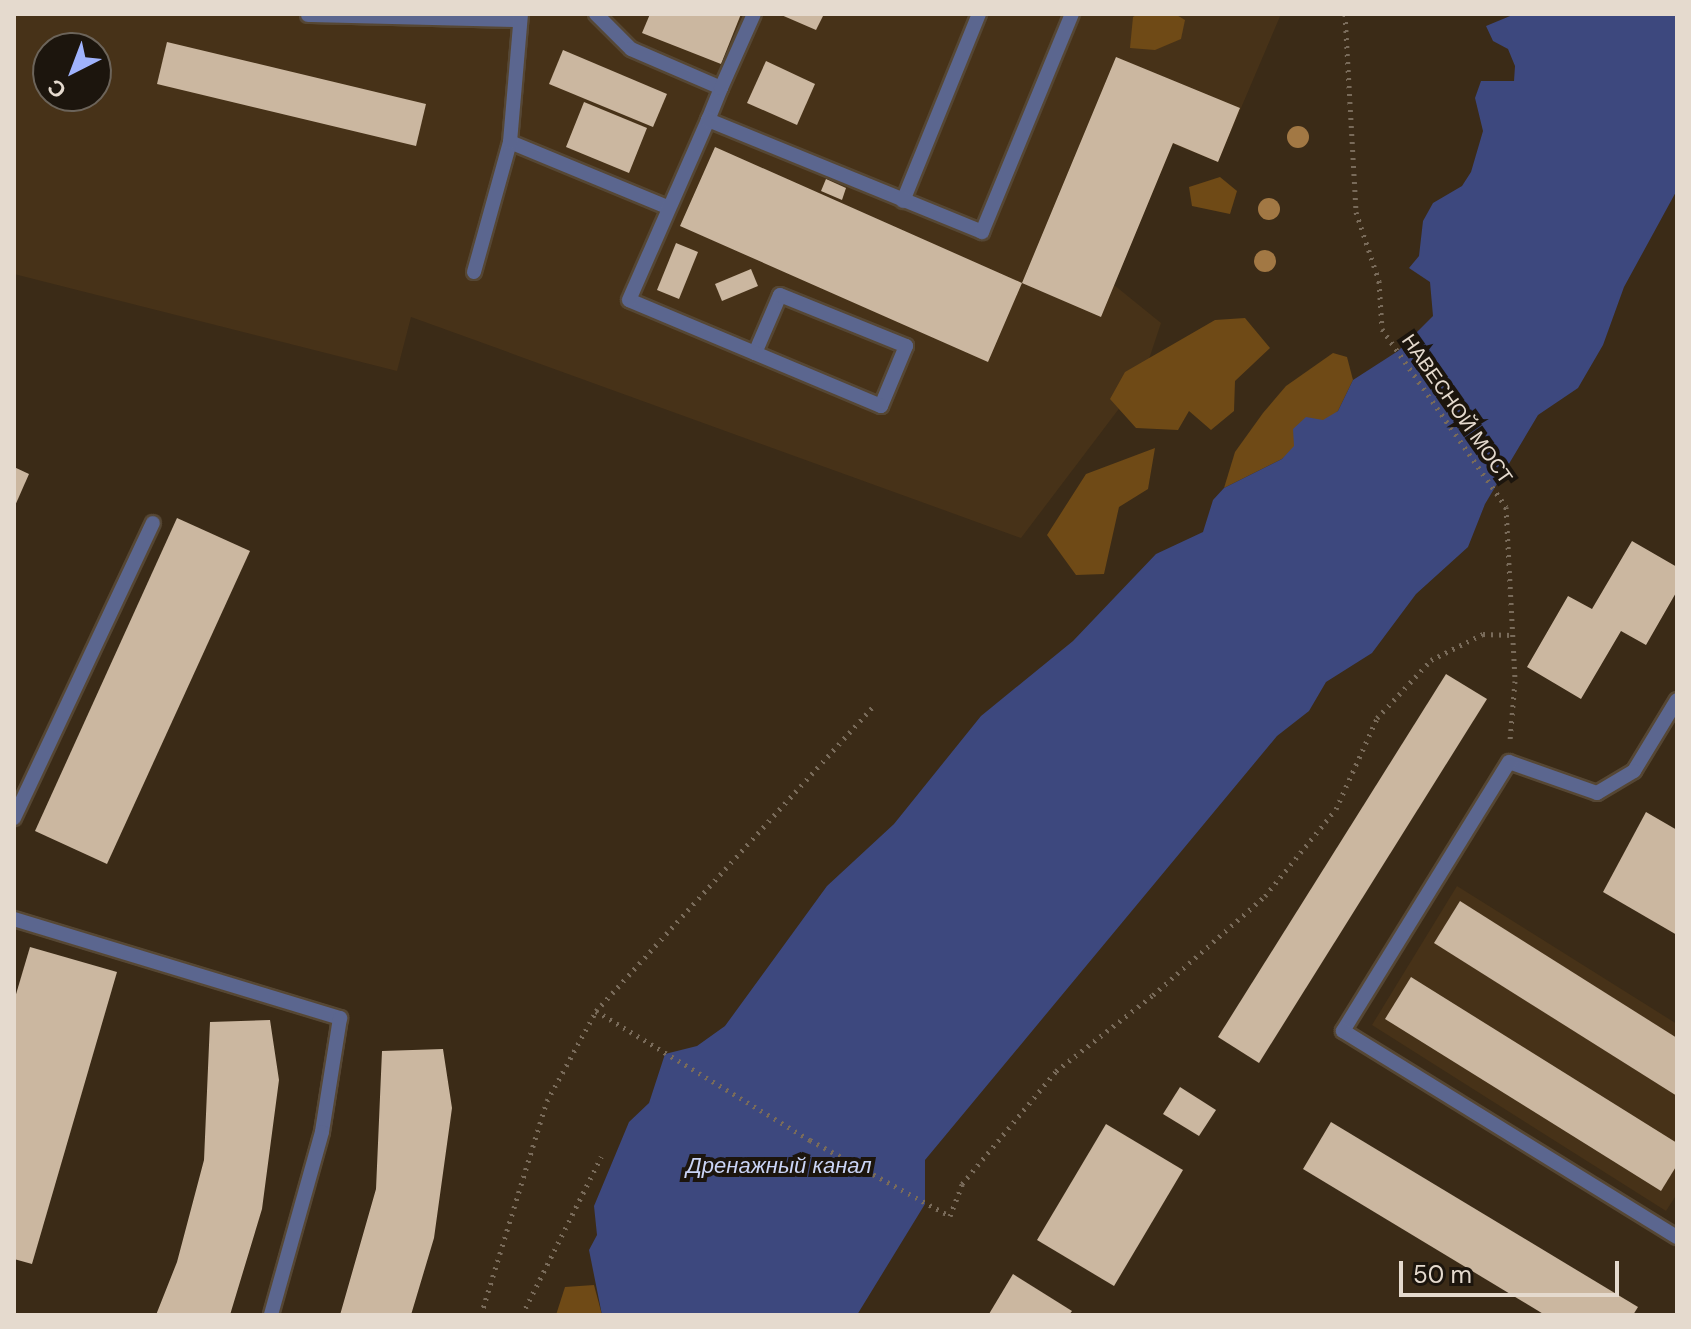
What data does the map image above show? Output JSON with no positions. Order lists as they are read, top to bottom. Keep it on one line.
{"streets":{"path":["НАВЕСНОЙ МОСТ"]},"water":["Дренажный канал"],"scale_bar":"50 m","north":"bottom left"}
